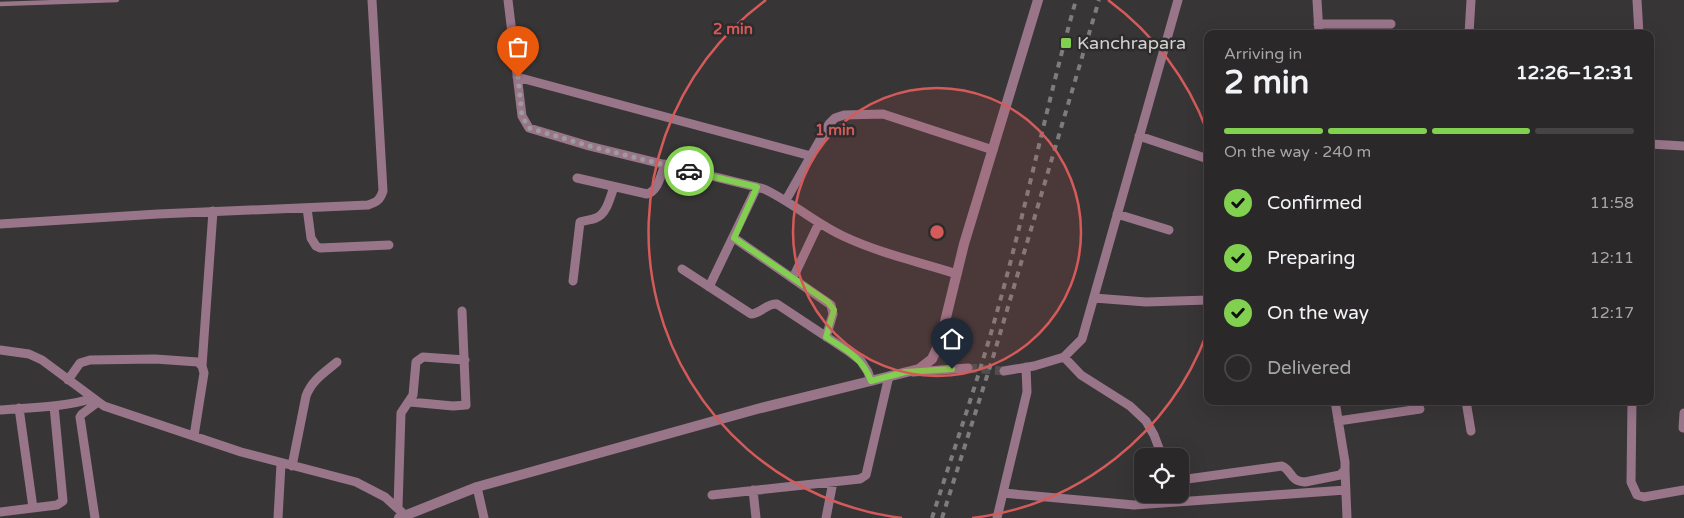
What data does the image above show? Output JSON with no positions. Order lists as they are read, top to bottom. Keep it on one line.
{"places":{"transit":["Kanchrapara"]},"page":{"heading":["2 min","Arriving in","12:26–12:31"],"bar":"On the way · 240 m","list":[["Confirmed","11:58"],["Preparing","12:11"],["On the way","12:17"],"Delivered"]},"rings":["2 min","1 min"]}
